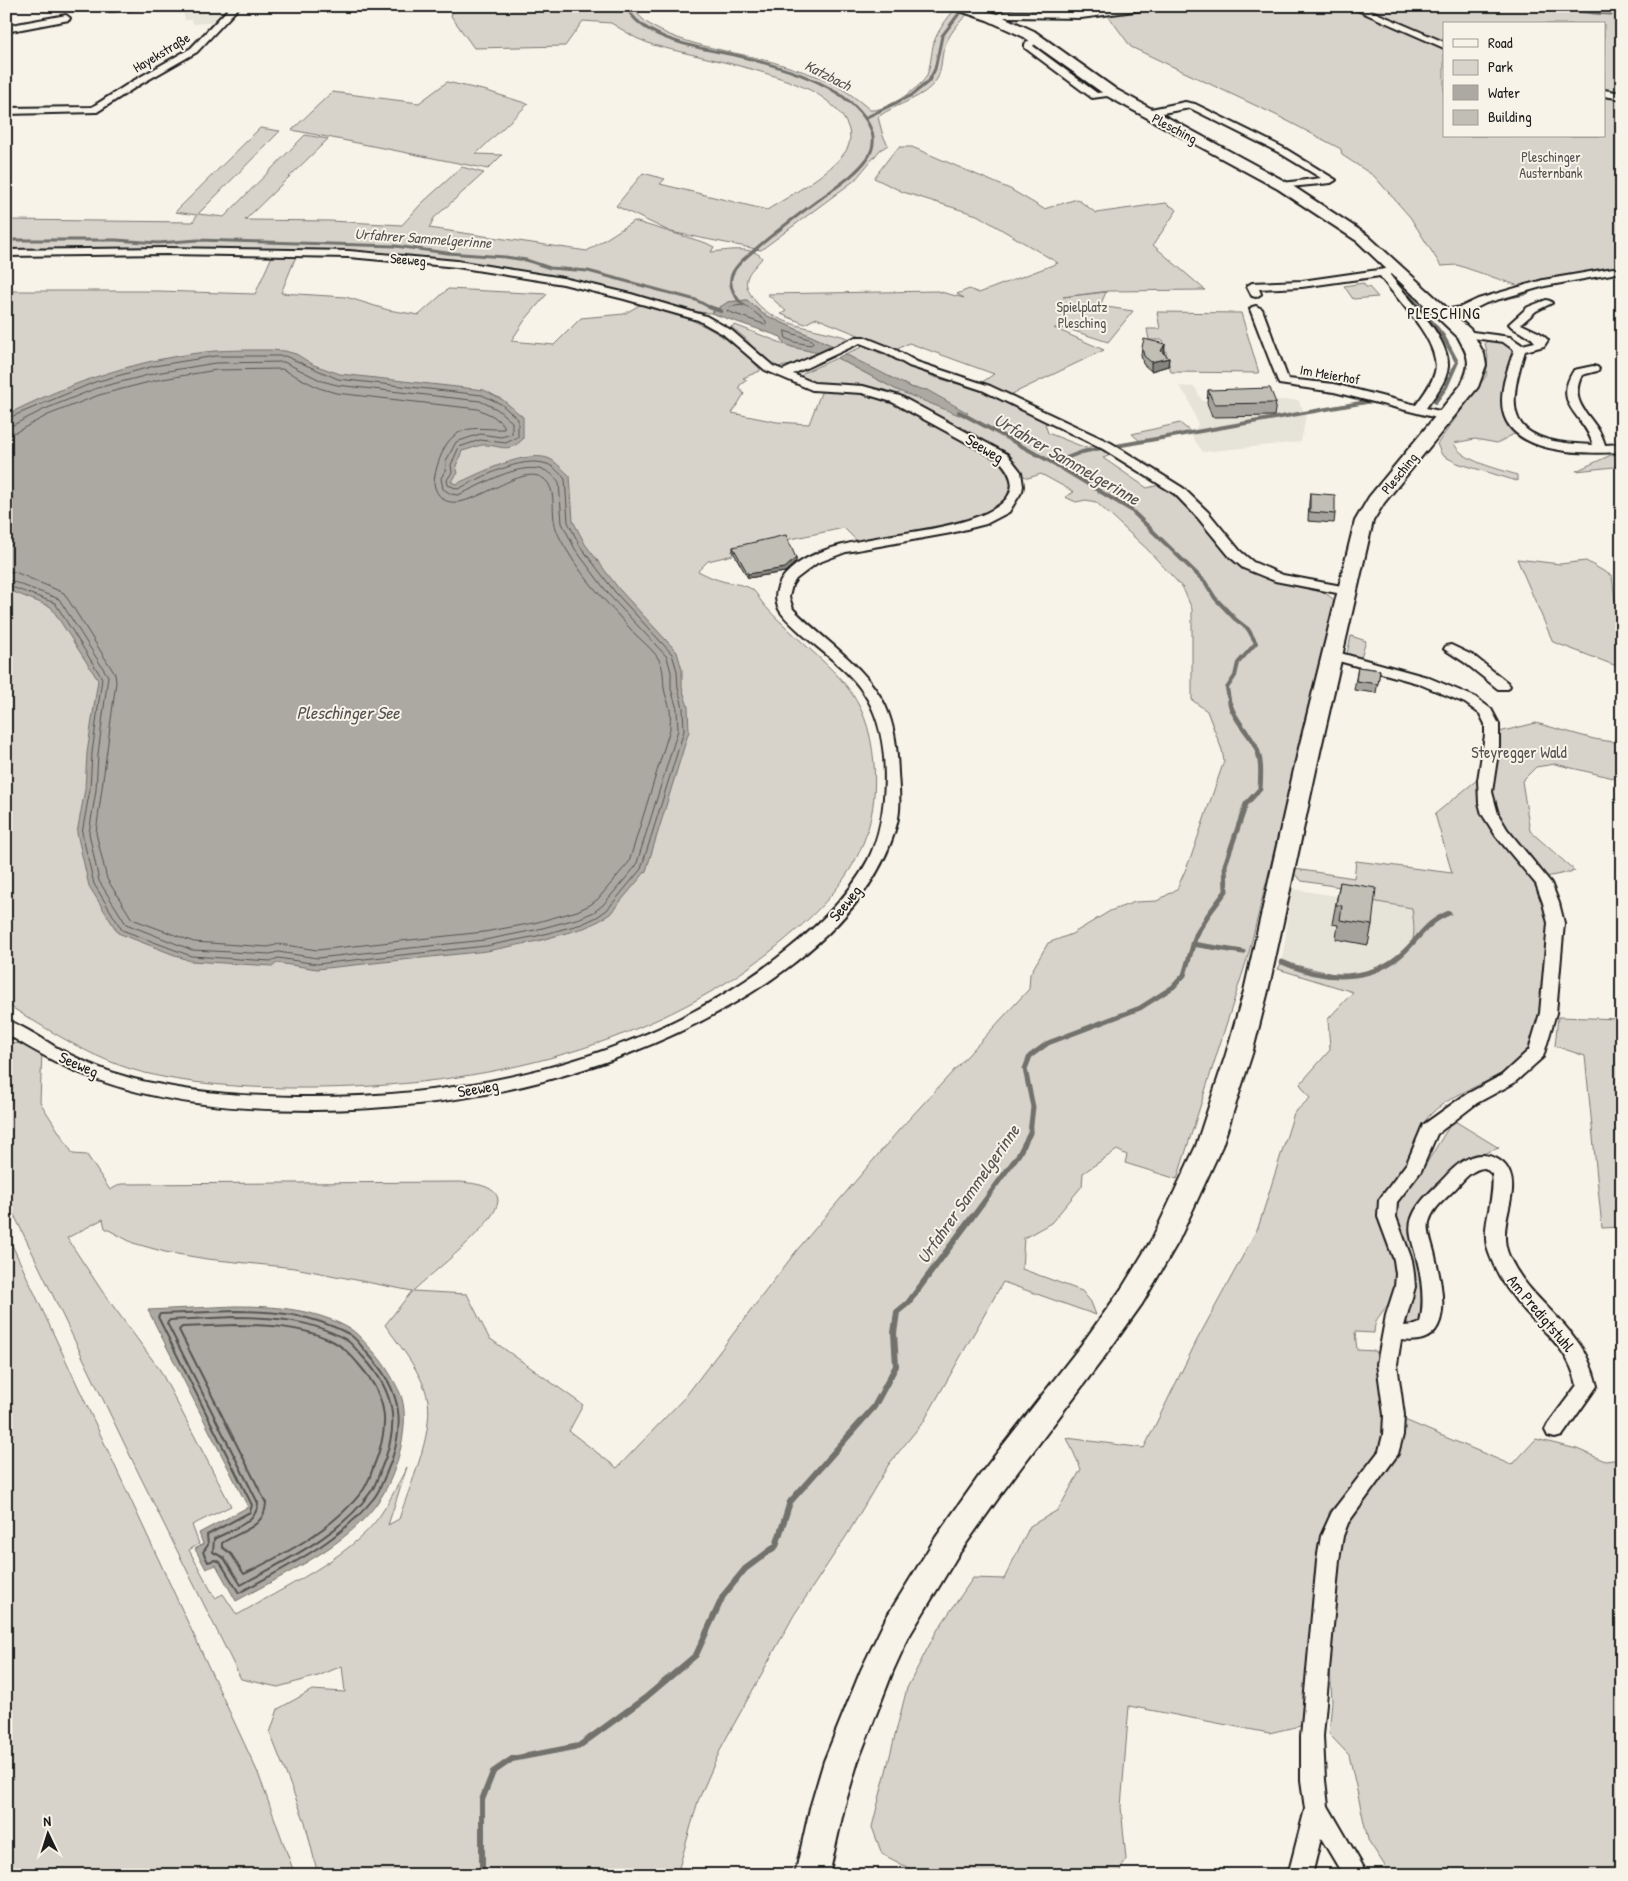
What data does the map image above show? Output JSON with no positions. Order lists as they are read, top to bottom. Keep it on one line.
{"streets":{"main road":["Plesching"],"street":["Hayekstraße","Seeweg","Im Meierhof","Am Predigtstuhl"]},"crossings":[["Plesching","Im Meierhof"]],"districts":["PLESCHING"],"water":["Katzbach","Urfahrer Sammelgerinne","Pleschinger See"],"parks":["Pleschinger Austernbank","Spielplatz Plesching","Steyregger Wald"],"legend":["Road","Park","Water","Building"],"north":"top"}
